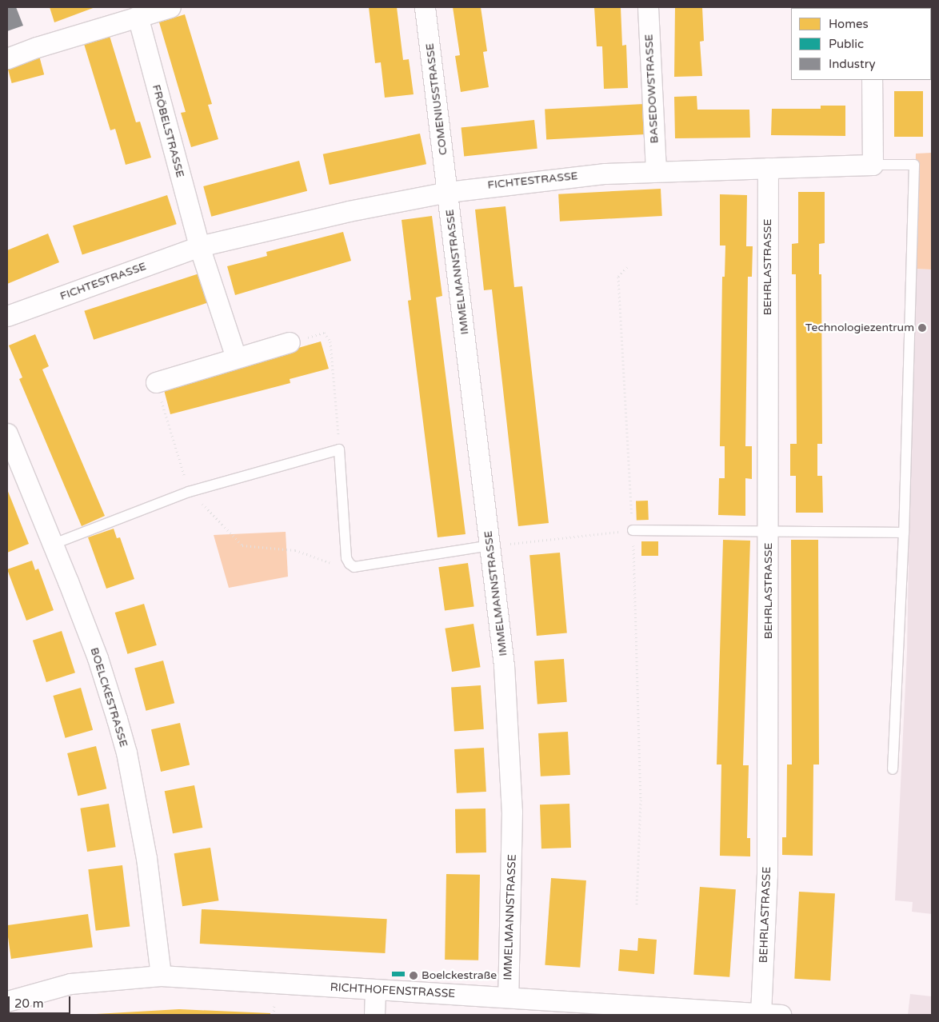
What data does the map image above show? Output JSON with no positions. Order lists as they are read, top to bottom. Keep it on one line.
{"streets":{"street":["BASEDOWSTRASSE","COMENIUSSTRASSE","FRÖBELSTRASSE","FICHTESTRASSE","BEHRLASTRASSE","IMMELMANNSTRASSE","BOELCKESTRASSE","RICHTHOFENSTRASSE"]},"crossings":[["BASEDOWSTRASSE","FICHTESTRASSE"],["COMENIUSSTRASSE","FICHTESTRASSE"],["COMENIUSSTRASSE","IMMELMANNSTRASSE"],["FRÖBELSTRASSE","FICHTESTRASSE"],["FICHTESTRASSE","BEHRLASTRASSE"],["FICHTESTRASSE","IMMELMANNSTRASSE"],["BEHRLASTRASSE","RICHTHOFENSTRASSE"],["IMMELMANNSTRASSE","RICHTHOFENSTRASSE"],["BOELCKESTRASSE","RICHTHOFENSTRASSE"]],"places":["Technologiezentrum","Boelckestraße"],"legend":["Homes","Public","Industry"],"scale_bar":"20 m"}
